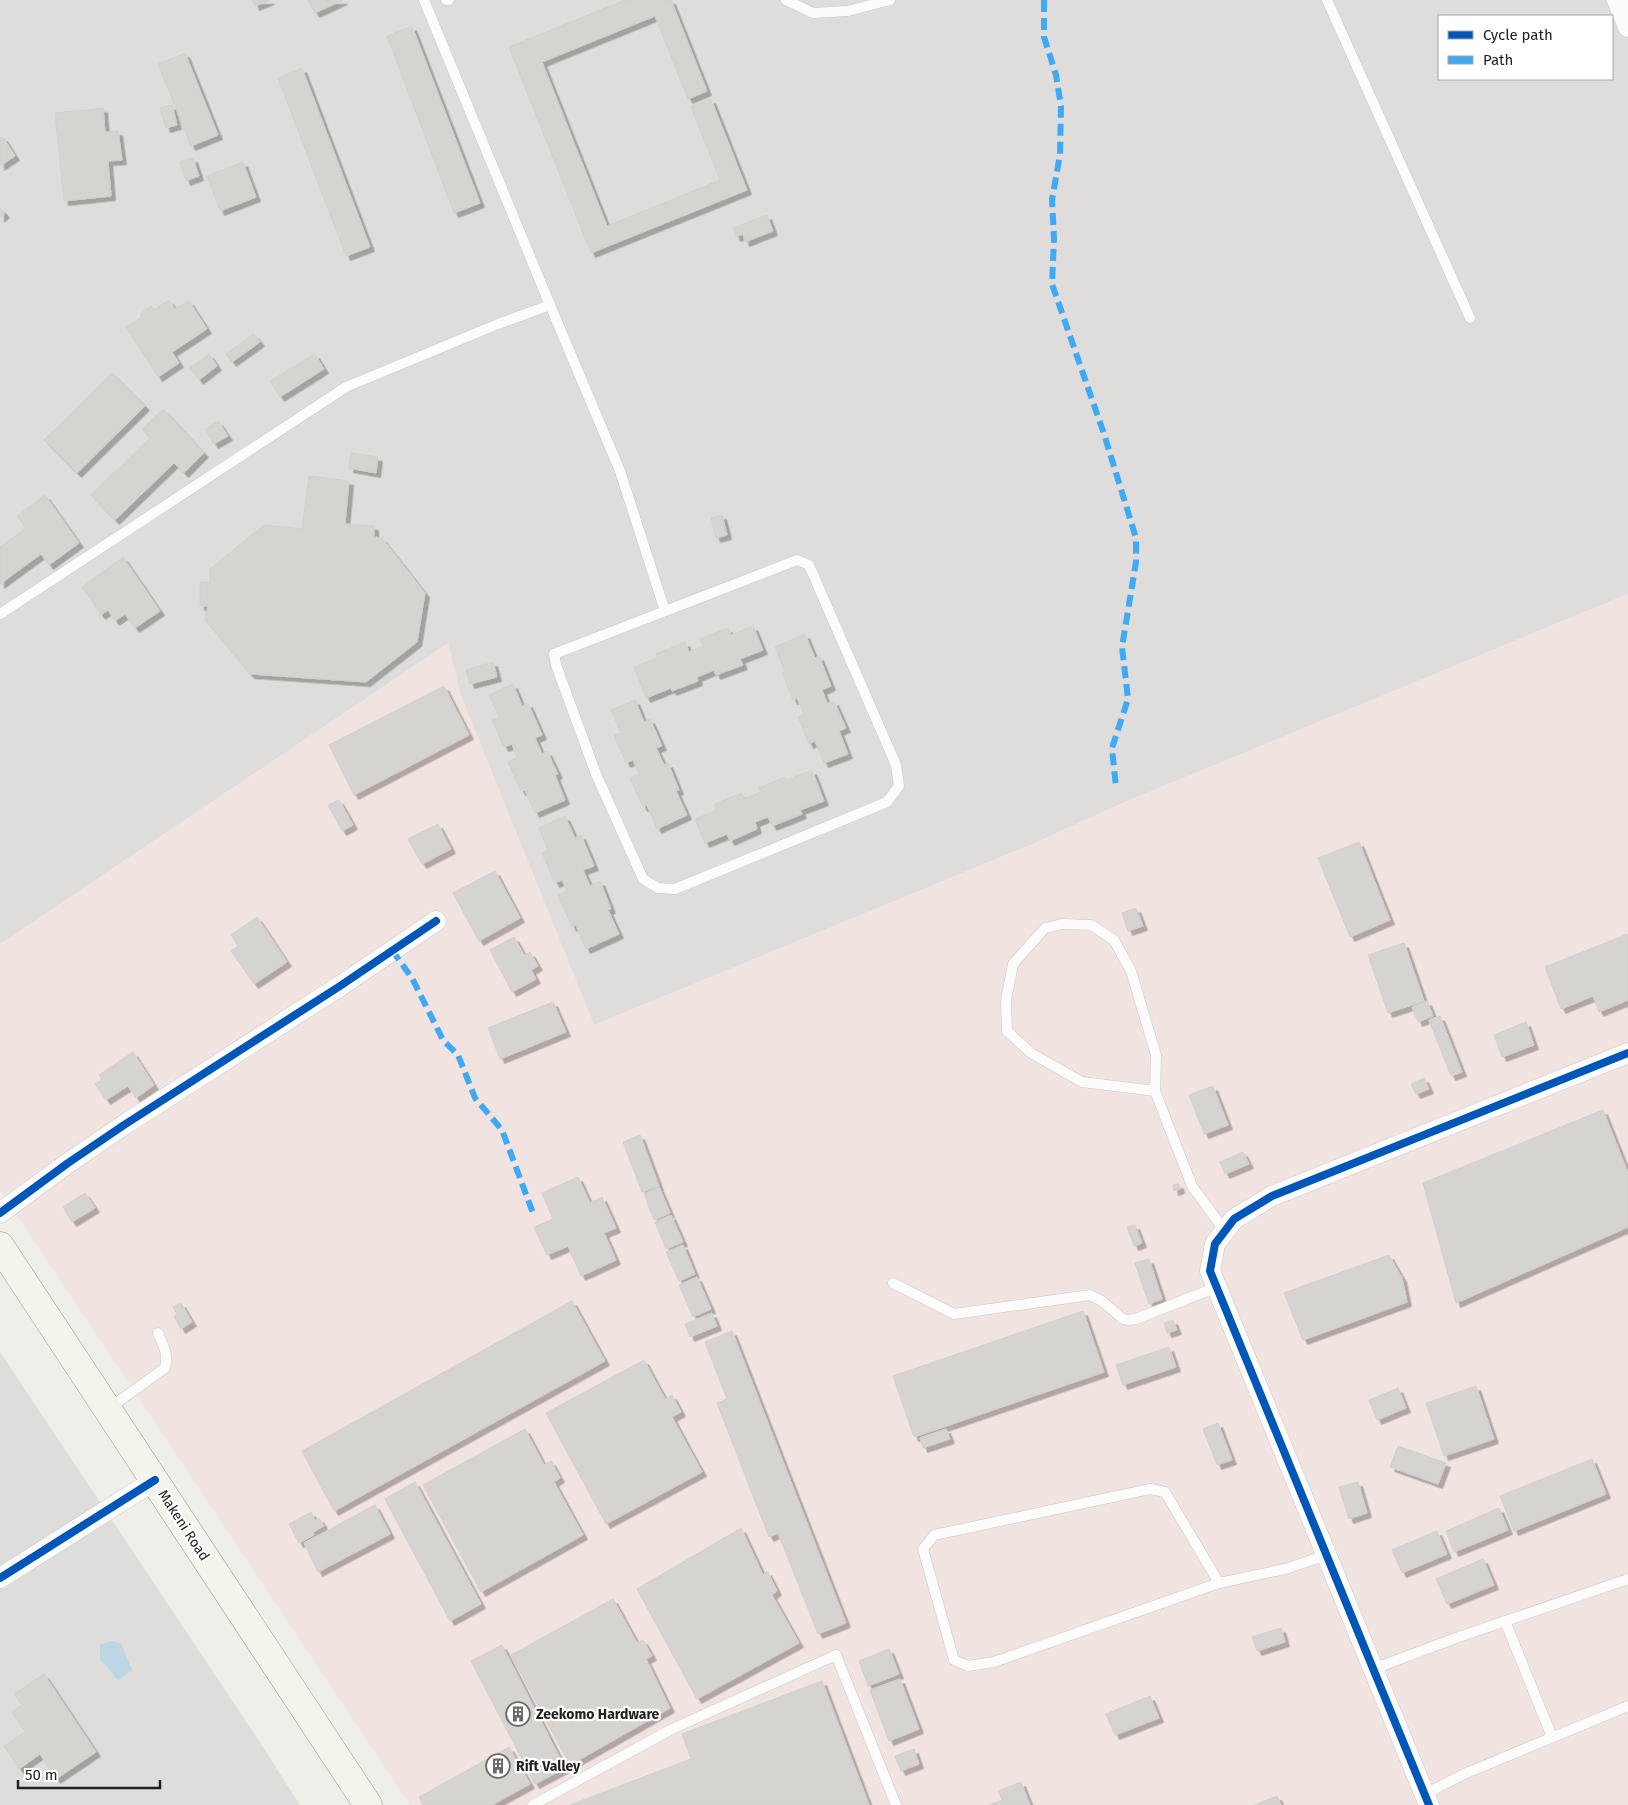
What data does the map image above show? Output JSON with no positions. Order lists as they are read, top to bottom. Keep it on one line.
{"streets":{"main road":["Makeni Road"]},"places":{"building":["Zeekomo Hardware","Rift Valley"]},"legend":["Cycle path","Path"],"scale_bar":"50 m"}
